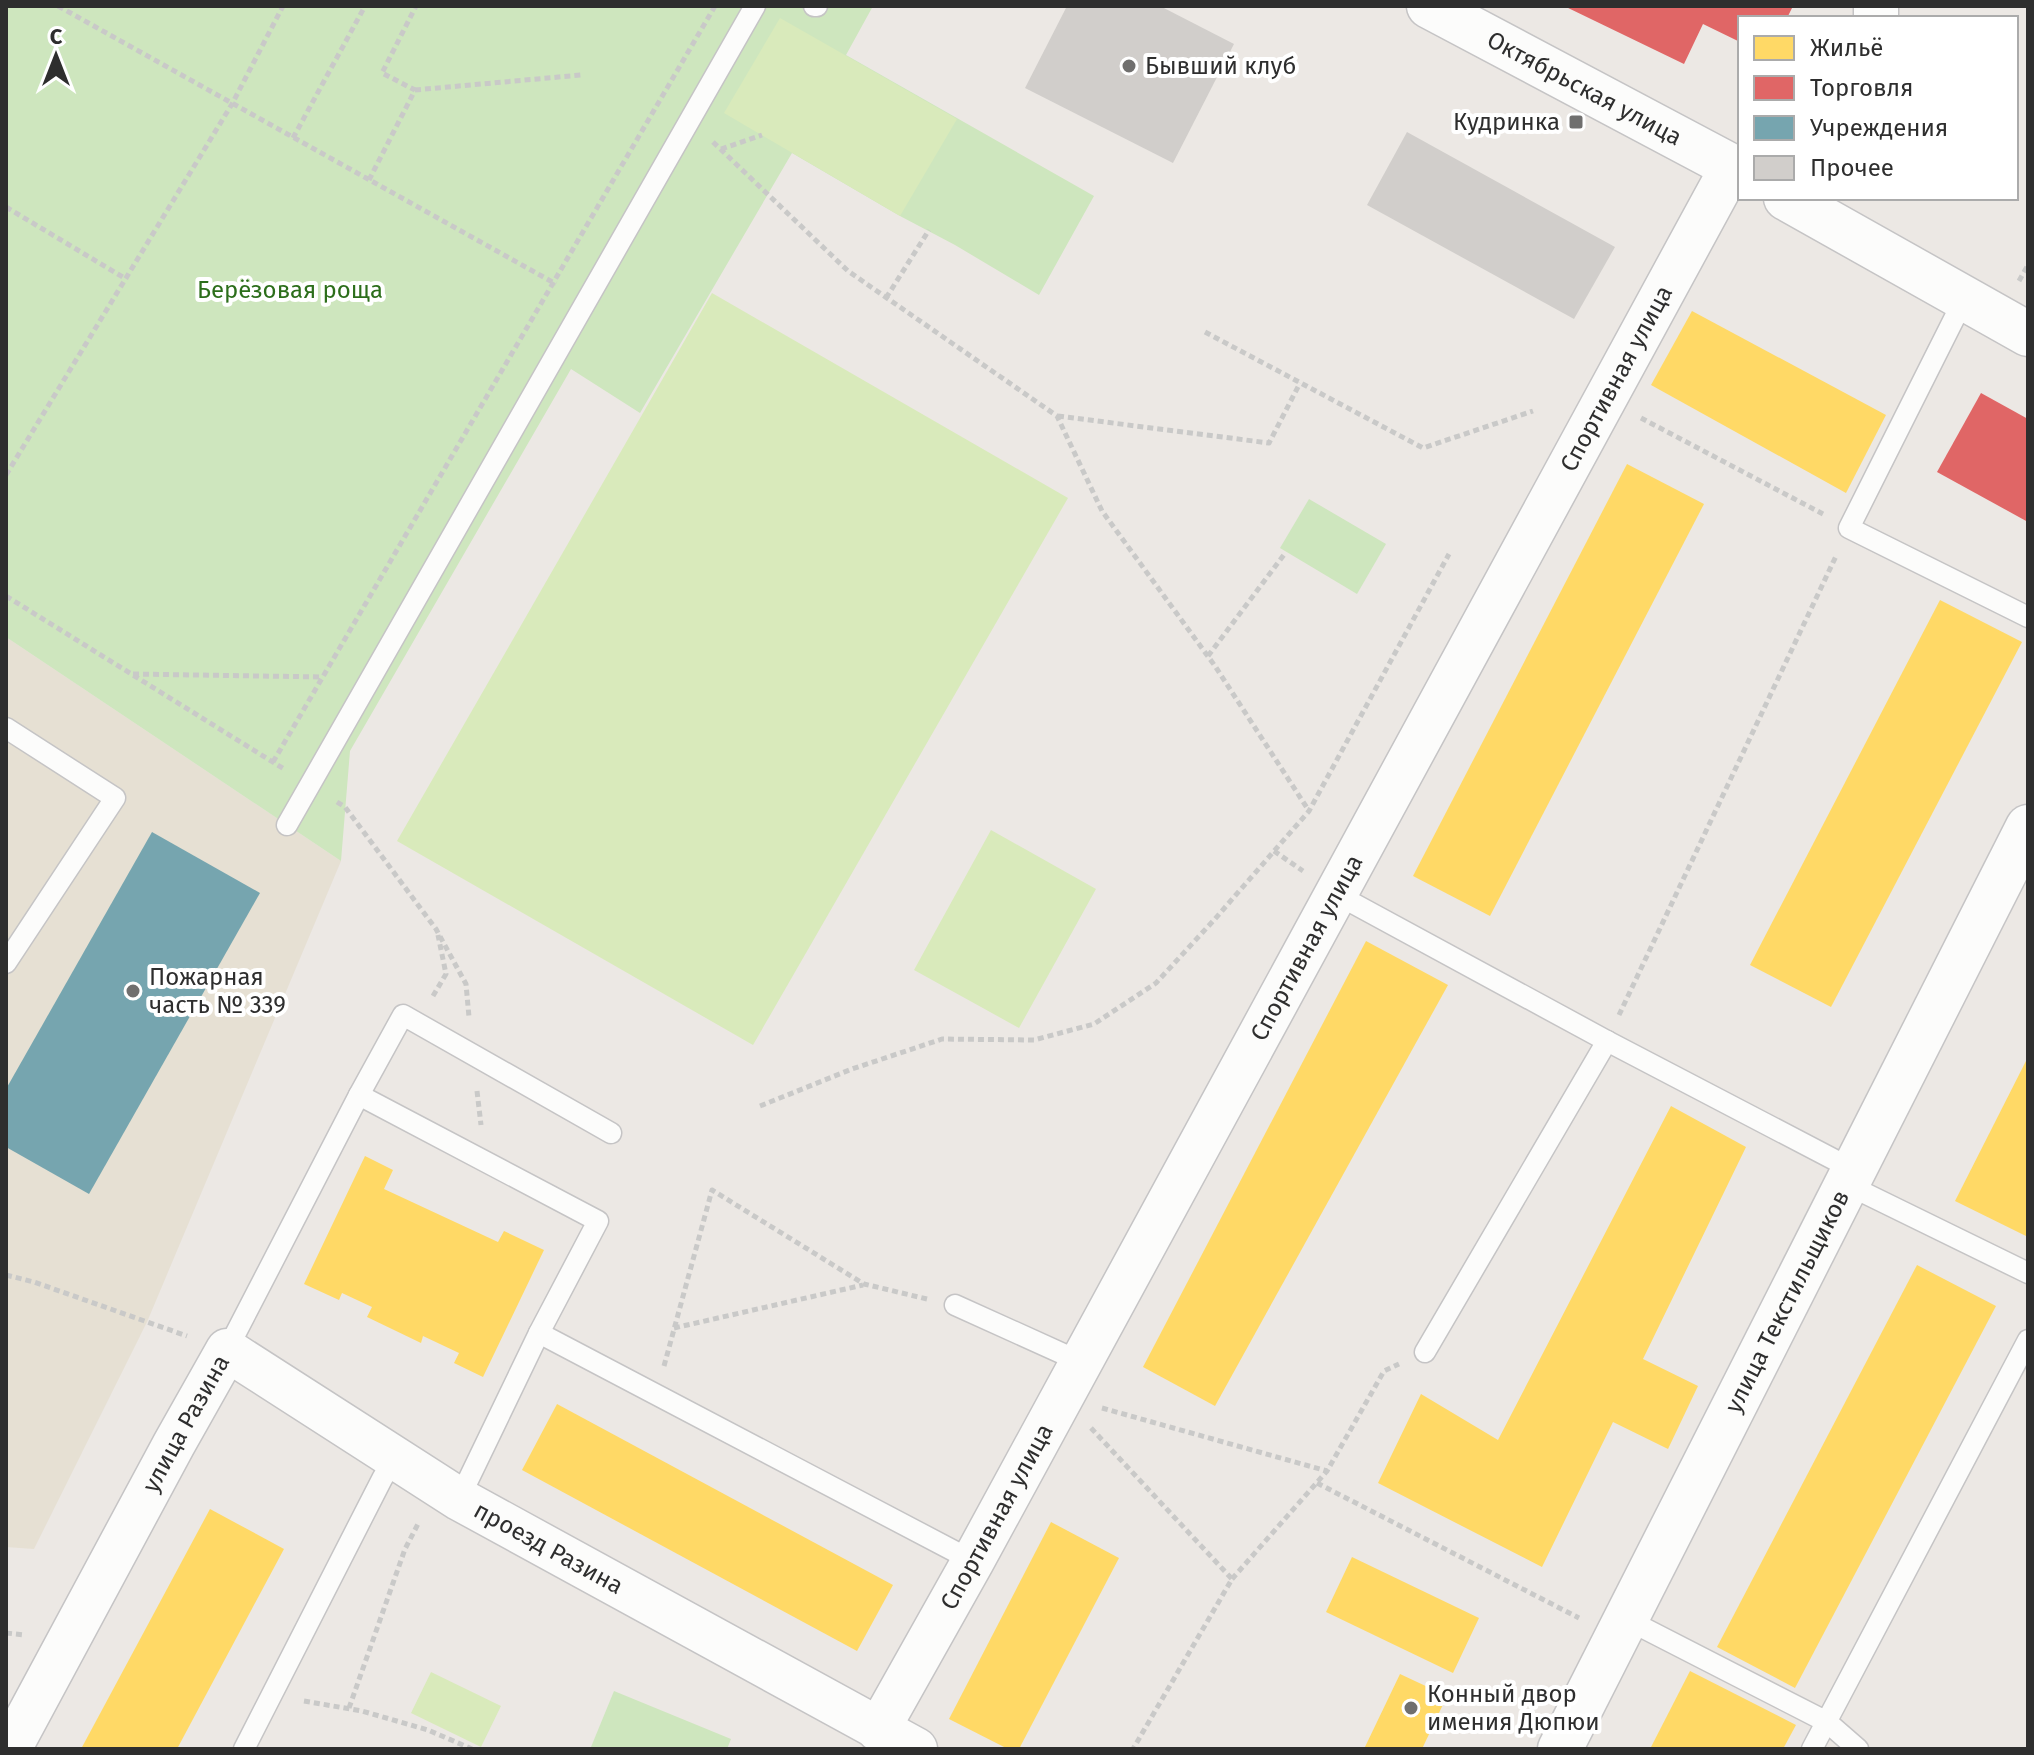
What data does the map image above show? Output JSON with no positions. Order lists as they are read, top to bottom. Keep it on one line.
{"streets":{"street":["Октябрьская улица","Спортивная улица","улица Текстильщиков","улица Разина","проезд Разина"]},"crossings":[["Октябрьская улица","Спортивная улица"],["Спортивная улица","проезд Разина"],["улица Разина","проезд Разина"]],"parks":["Берёзовая роща"],"places":{"other":["Бывший клуб","Пожарная часть № 339","Конный двор имения Дюпюи"],"transit":["Кудринка"]},"legend":["Жильё","Торговля","Учреждения","Прочее"],"north":"top"}
